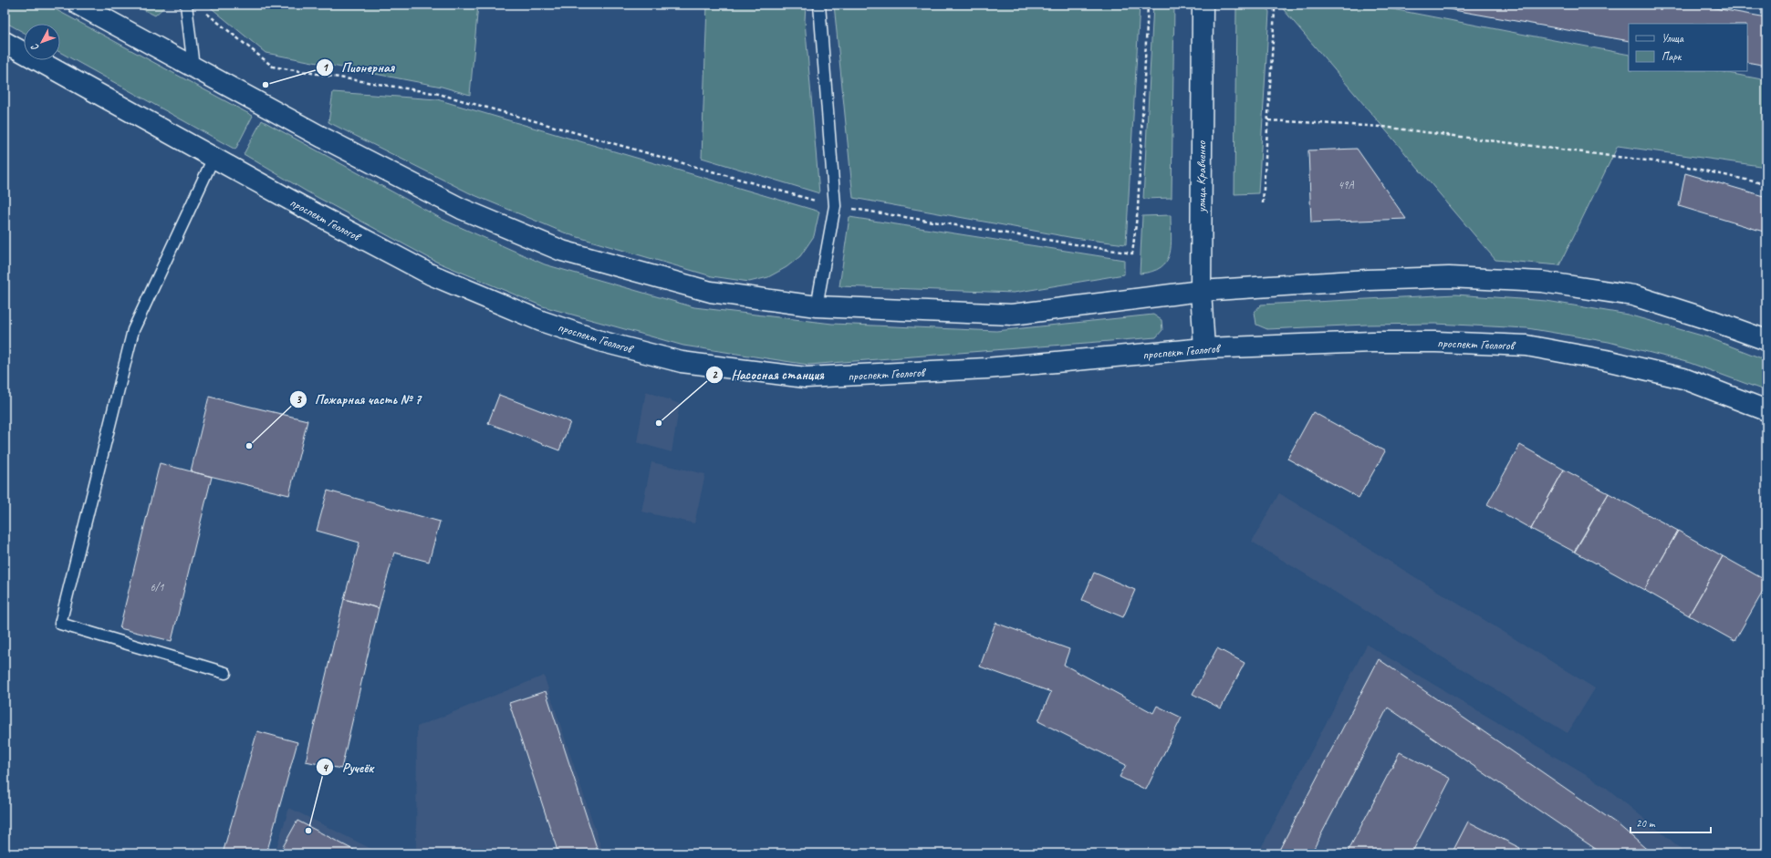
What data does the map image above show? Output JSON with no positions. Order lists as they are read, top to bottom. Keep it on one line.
{"streets":{"main road":["улица Кравченко","проспект Геологов"]},"crossings":[["улица Кравченко","проспект Геологов"]],"places":["Пионерная","Насосная станция","Пожарная часть № 7","Ручеёк"],"house_numbers":["49А","6/1"],"legend":["Улица","Парк"],"scale_bar":"20 m","north":"bottom left"}
